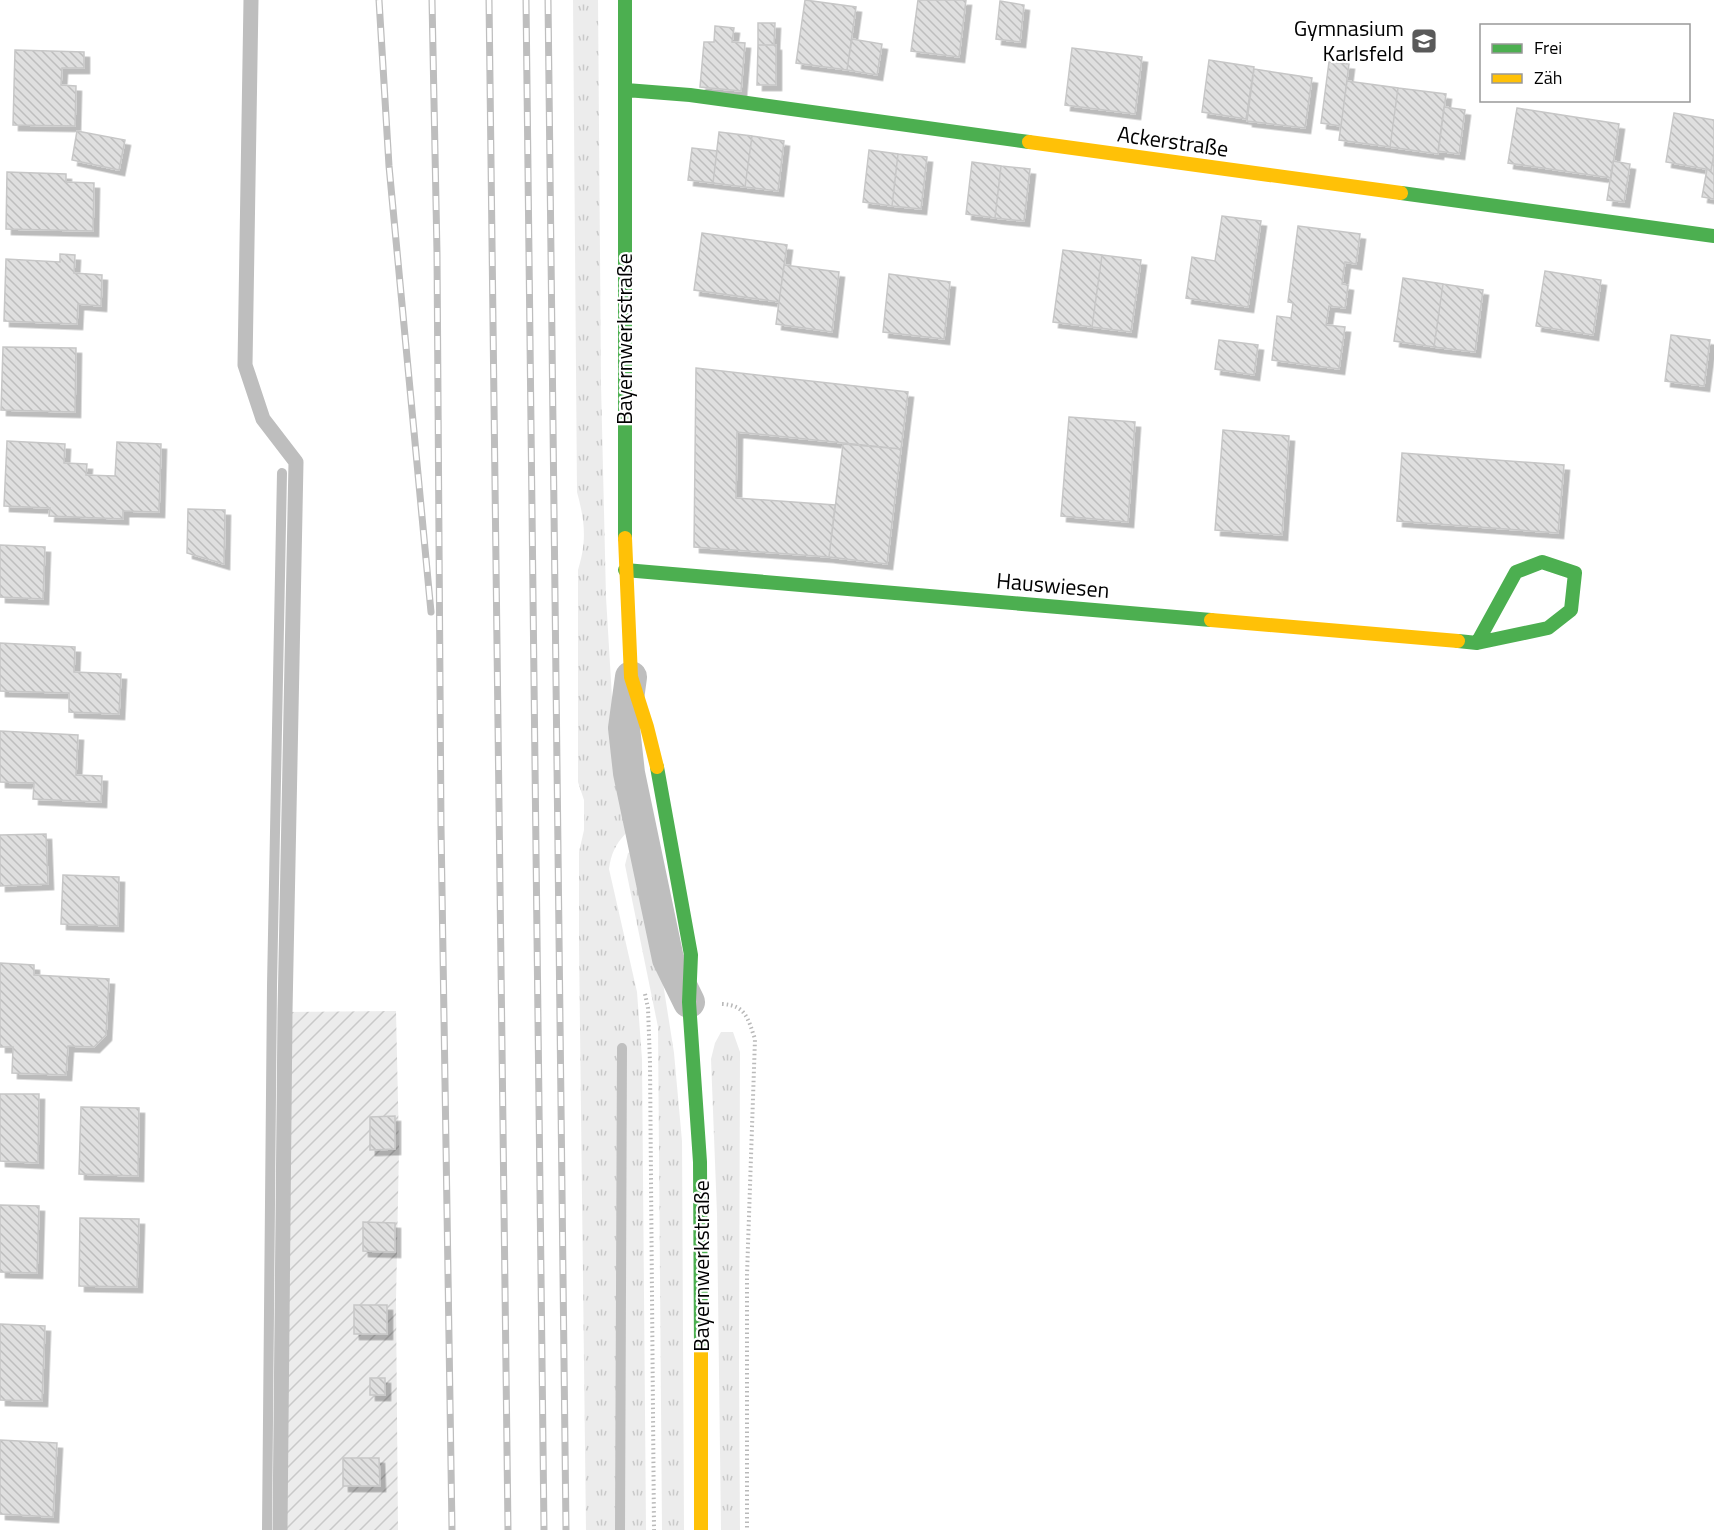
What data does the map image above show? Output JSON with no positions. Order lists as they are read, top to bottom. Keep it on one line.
{"streets":{"street":["Ackerstraße","Bayernwerkstraße","Hauswiesen"]},"crossings":[["Ackerstraße","Bayernwerkstraße"],["Bayernwerkstraße","Hauswiesen"]],"places":{"school or university":["Gymnasium Karlsfeld"]},"legend":["Frei","Zäh"]}
